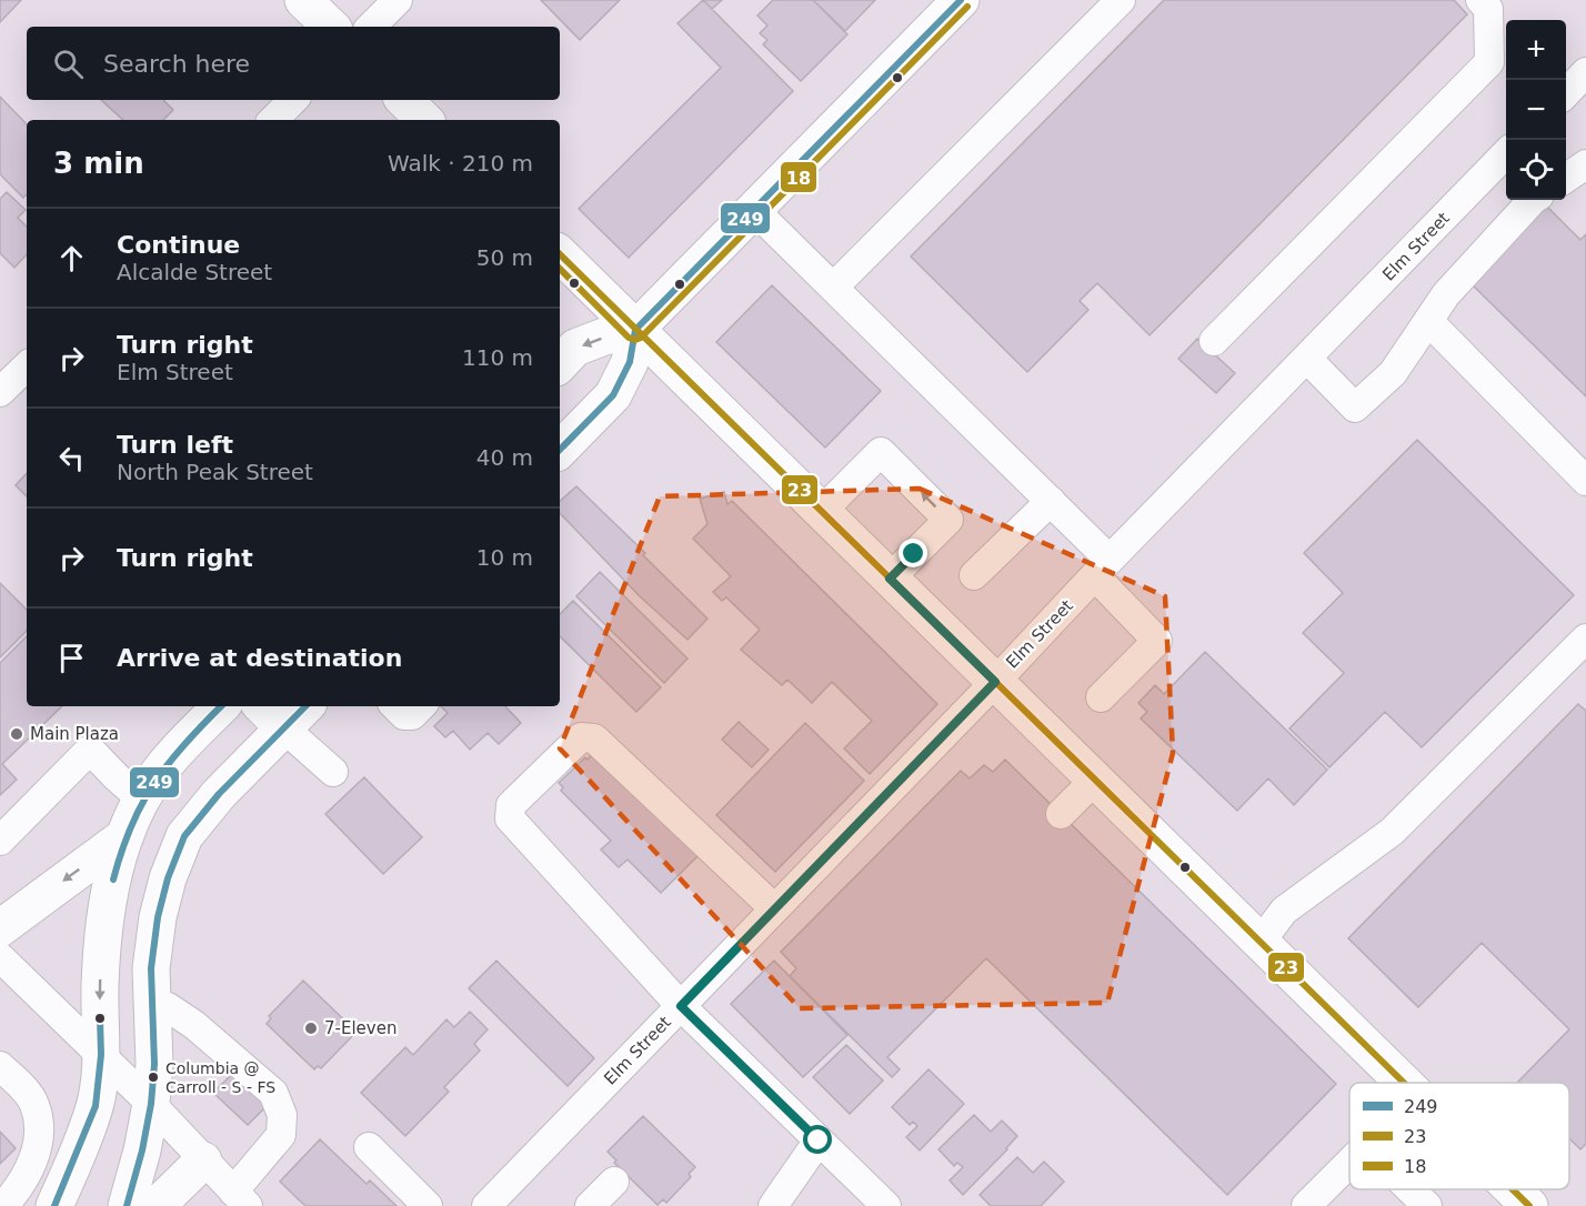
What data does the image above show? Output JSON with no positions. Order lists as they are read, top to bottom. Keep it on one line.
{"streets":{"street":["Elm Street"]},"places":["Main Plaza","7-Eleven","Columbia @ Carroll - S - FS"],"lines":["transit line 249","transit line 18","transit line 23"],"legend":["249","23","18"],"page":{"map_buttons":["+","−"],"search":"Search here","heading":["3 min","Walk · 210 m"],"list":[["Continue","Alcalde Street","50 m"],["Turn right","Elm Street","110 m"],["Turn left","North Peak Street","40 m"],["Turn right","10 m"],"Arrive at destination"]}}
